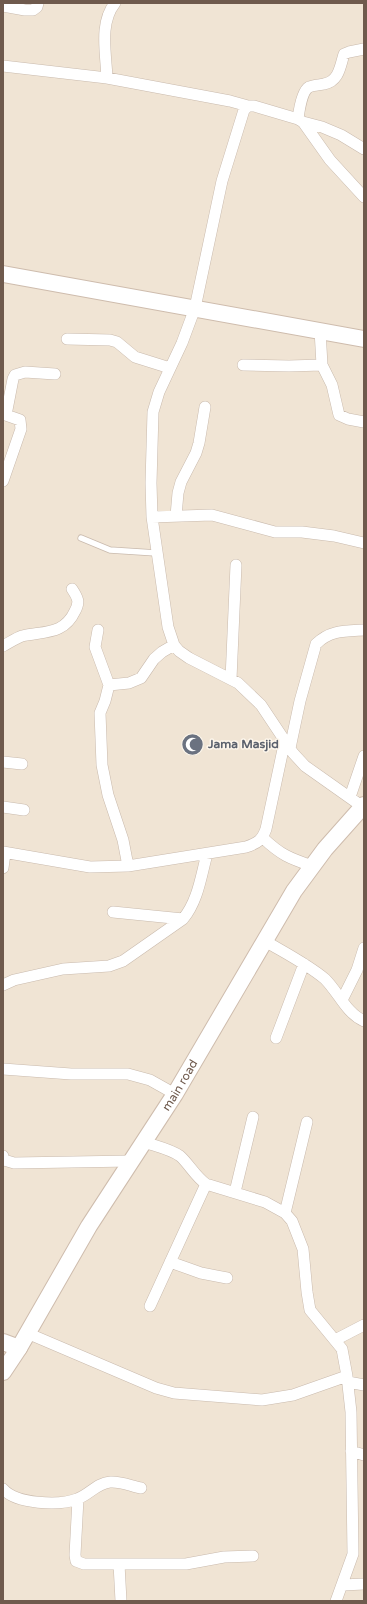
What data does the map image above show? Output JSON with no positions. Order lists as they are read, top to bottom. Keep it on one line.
{"streets":{"main road":["main road"]},"places":{"mosque":["Jama Masjid"]}}
